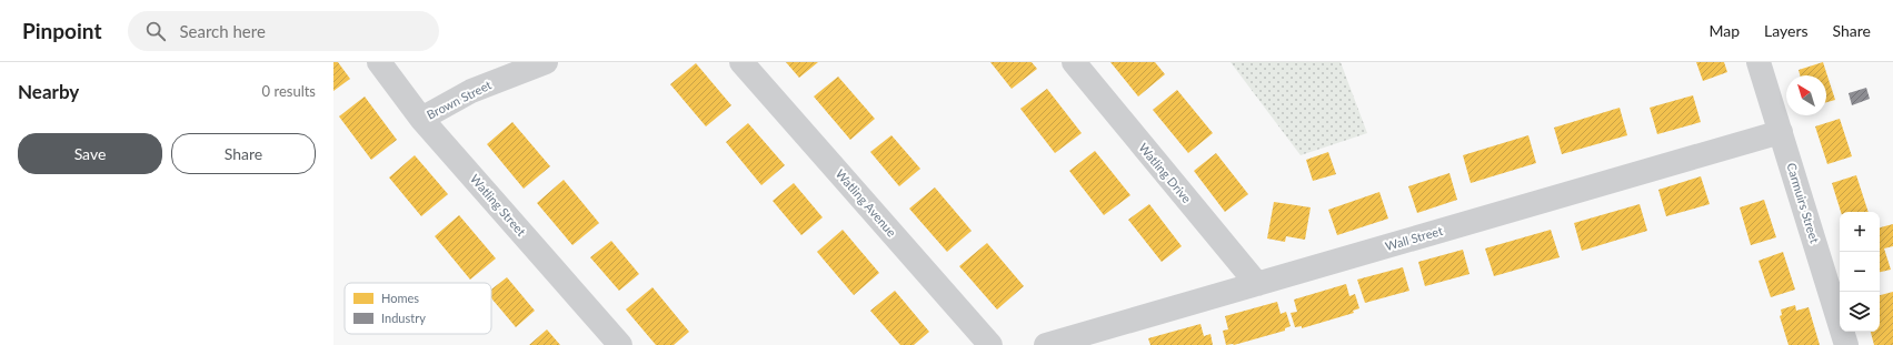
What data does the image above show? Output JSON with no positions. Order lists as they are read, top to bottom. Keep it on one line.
{"streets":{"street":["Brown Street","Watling Drive","Watling Avenue","Carmuirs Street","Watling Street","Wall Street"]},"crossings":[["Brown Street","Watling Street"],["Watling Drive","Wall Street"],["Carmuirs Street","Wall Street"]],"legend":["Homes","Industry"],"north":"top left","page":{"header":"Pinpoint","search":"Search here","nav":["Map","Layers","Share"],"heading":["Nearby","0 results"],"buttons":["Save","Share"],"map_buttons":["+","−"]}}
